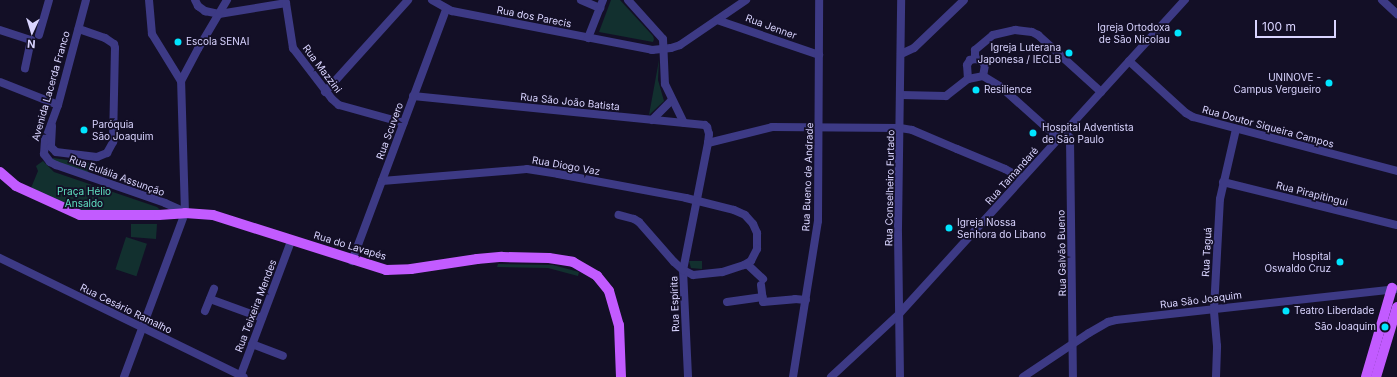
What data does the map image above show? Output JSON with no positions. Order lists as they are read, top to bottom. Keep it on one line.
{"streets":{"main road":["Rua do Lavapés"],"street":["Rua dos Parecis","Rua Jenner","Rua Mazzini","Avenida Lacerda Franco","Rua São João Batista","Rua Doutor Siqueira Campos","Rua Scuvero","Rua Diogo Vaz","Rua Eulália Assunção","Rua Tamandaré","Rua Bueno de Andrade","Rua Conselheiro Furtado","Rua Pirapitingui","Rua Taguá","Rua Galvão Bueno","Rua São Joaquim","Rua Espírita","Rua Teixeira Mendes","Rua Cesário Ramalho"]},"crossings":[["Rua dos Parecis","Rua Jenner"],["Rua dos Parecis","Rua Scuvero"],["Rua Jenner","Rua Bueno de Andrade"],["Rua Mazzini","Rua Scuvero"],["Avenida Lacerda Franco","Rua Eulália Assunção"],["Rua São João Batista","Rua Scuvero"],["Rua Doutor Siqueira Campos","Rua Tamandaré"],["Rua Doutor Siqueira Campos","Rua Taguá"],["Rua Scuvero","Rua Diogo Vaz"],["Rua Scuvero","Rua do Lavapés"],["Rua Eulália Assunção","Rua do Lavapés"],["Rua Tamandaré","Rua Conselheiro Furtado"],["Rua Tamandaré","Rua Galvão Bueno"],["Rua Pirapitingui","Rua Taguá"],["Rua do Lavapés","Rua Teixeira Mendes"],["Rua Taguá","Rua São Joaquim"],["Rua Galvão Bueno","Rua São Joaquim"],["Rua Teixeira Mendes","Rua Cesário Ramalho"]],"parks":["Praça Hélio Ansaldo"],"places":["Igreja Ortodoxa de São Nicolau","Escola SENAI","Igreja Luterana Japonesa / IECLB","UNINOVE - Campus Vergueiro","Resilience","Paróquia São Joaquim","Hospital Adventista de São Paulo","Igreja Nossa Senhora do Libano","Hospital Oswaldo Cruz","Teatro Liberdade","São Joaquim"],"scale_bar":"100 m","north":"bottom"}
